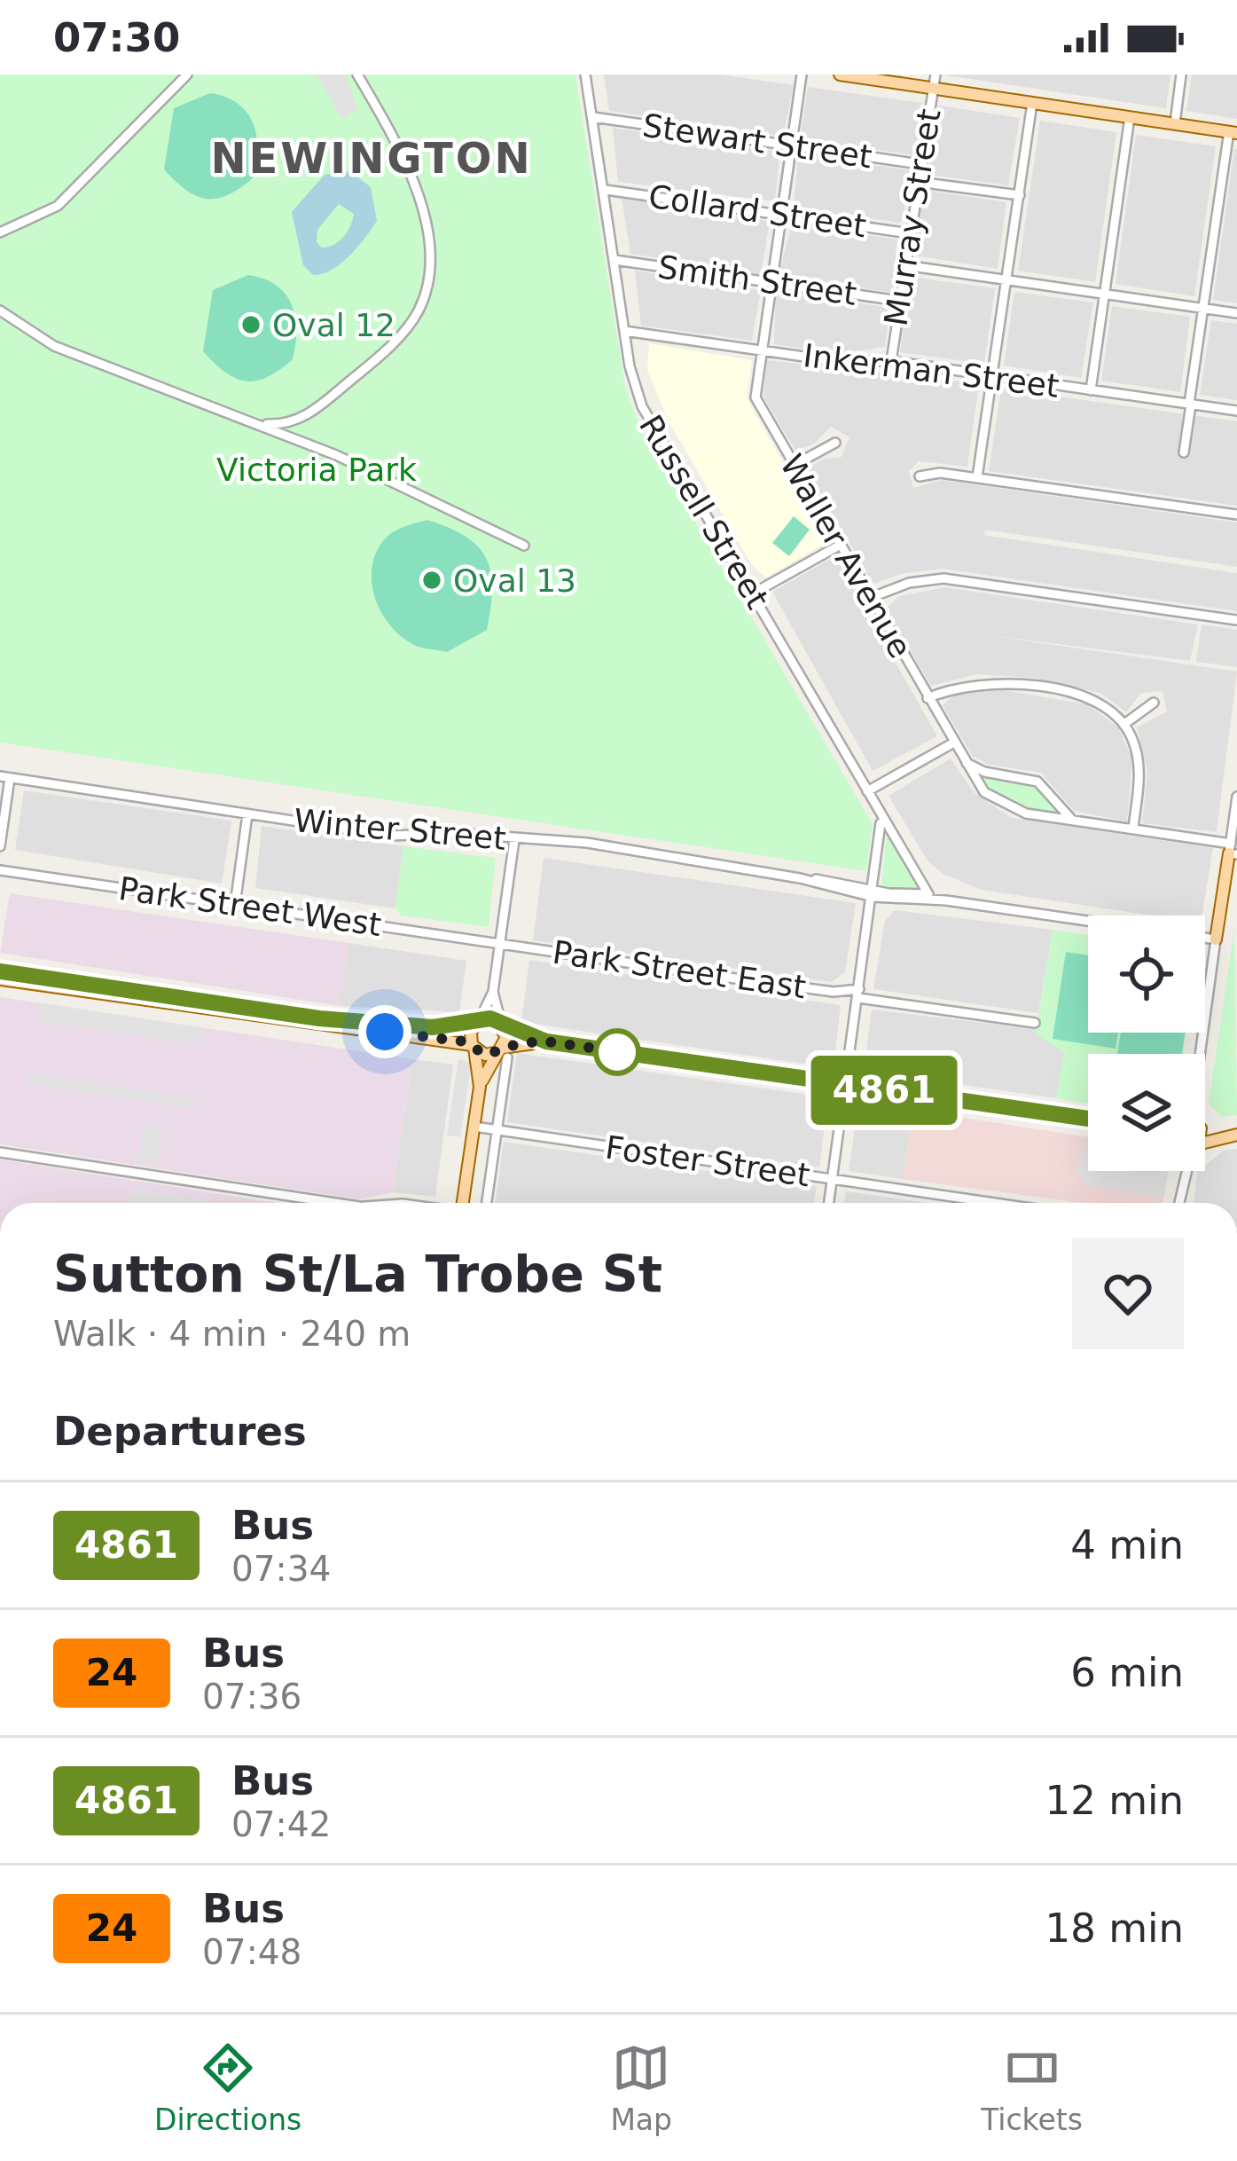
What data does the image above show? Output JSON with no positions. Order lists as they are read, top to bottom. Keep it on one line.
{"streets":{"street":["Stewart Street","Collard Street","Murray Street","Smith Street","Inkerman Street","Russell Street","Waller Avenue","Winter Street","Park Street West","Park Street East","Foster Street"]},"crossings":[["Stewart Street","Murray Street"],["Stewart Street","Russell Street"],["Stewart Street","Waller Avenue"],["Collard Street","Murray Street"],["Collard Street","Russell Street"],["Collard Street","Waller Avenue"],["Murray Street","Smith Street"],["Murray Street","Inkerman Street"],["Smith Street","Russell Street"],["Smith Street","Waller Avenue"],["Inkerman Street","Russell Street"],["Inkerman Street","Waller Avenue"],["Russell Street","Winter Street"],["Park Street West","Park Street East"]],"districts":["NEWINGTON"],"parks":["Victoria Park"],"places":["Oval 12","Oval 13"],"lines":["bus line 4861"],"page":{"status":"07:30","on_map":"4861","heading":[["Sutton St/La Trobe St","Walk · 4 min · 240 m"],"Departures"],"list":[{"mark":"4861","name":"Bus","note":"07:34","value":"4 min"},{"mark":"24","name":"Bus","note":"07:36","value":"6 min"},{"mark":"4861","name":"Bus","note":"07:42","value":"12 min"},{"mark":"24","name":"Bus","note":"07:48","value":"18 min"}],"tabs":["Directions","Map","Tickets"]}}
